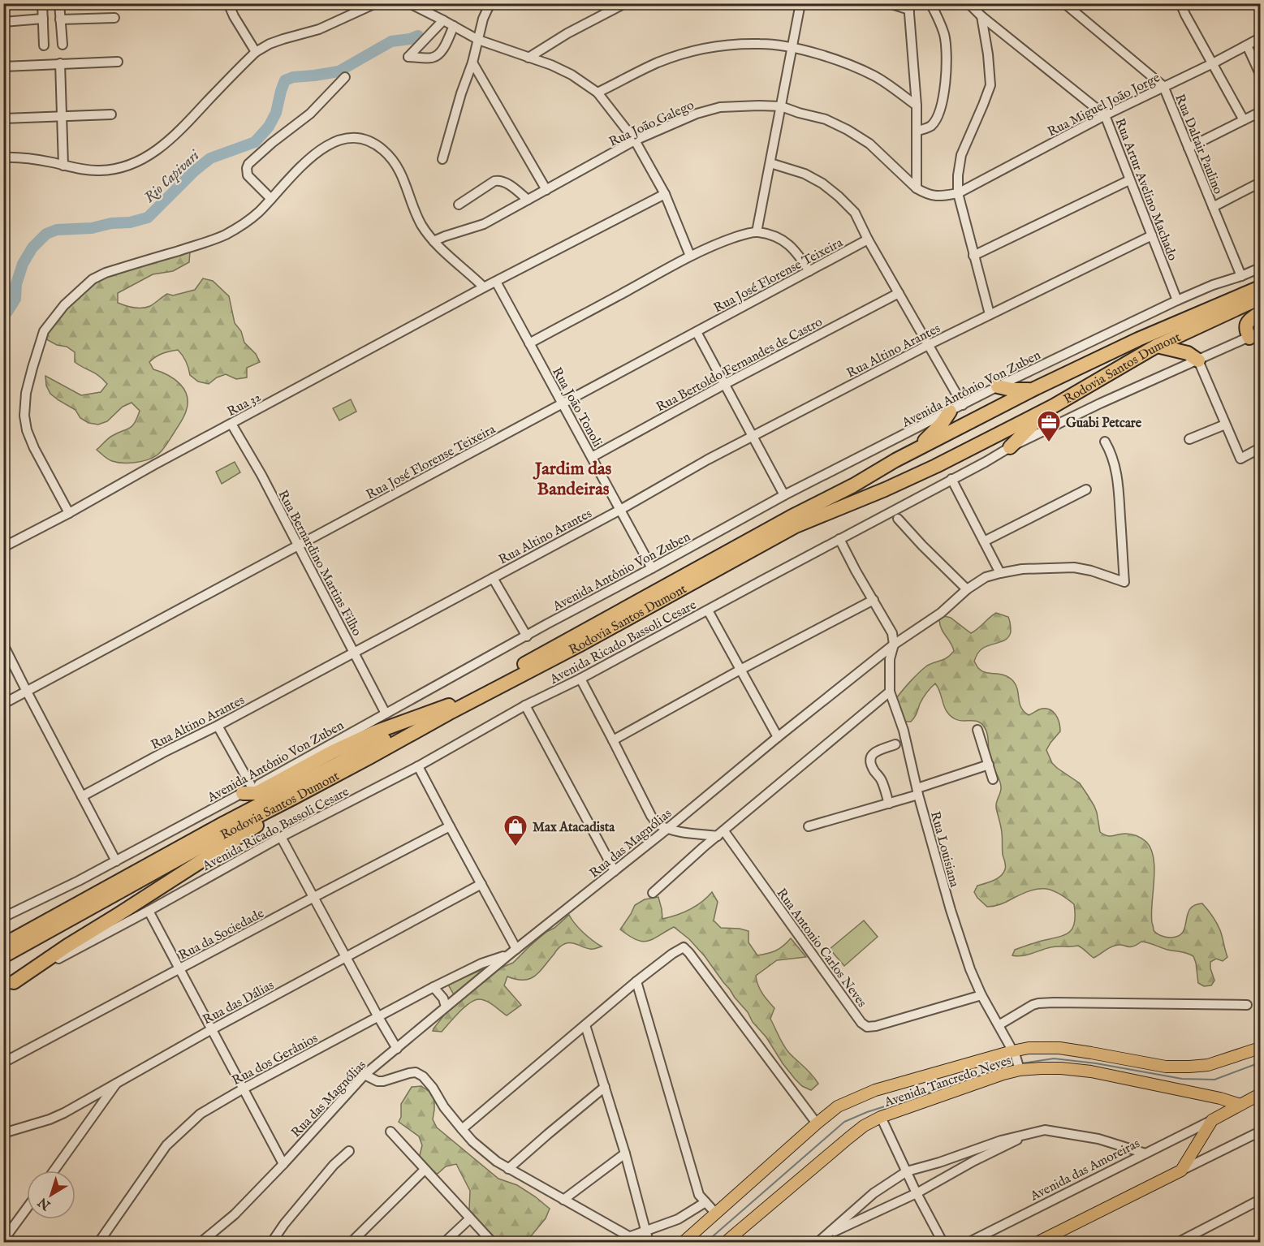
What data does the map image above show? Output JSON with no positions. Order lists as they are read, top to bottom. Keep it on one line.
{"streets":{"highway":["Rodovia Santos Dumont"],"main road":["Avenida Tancredo Neves","Avenida das Amoreiras"],"street":["Rua Miguel João Jorge","Rua João Galego","Rua Daltair Paulino","Rua Artur Avelino Machado","Rua José Florense Teixeira","Rua Altino Arantes","Rua Bertoldo Fernandes de Castro","Avenida Antônio Von Zuben","Rua 32","Rua João Tonoli","Rua Bernardino Martins Filho","Avenida Ricado Bassoli Cesare","Rua das Magnólias","Rua Louisiana","Rua da Sociedade","Rua Antonio Carlos Neves","Rua das Dálias","Rua dos Gerânios"]},"crossings":[["Rua Miguel João Jorge","Rua João Galego"],["Rua Miguel João Jorge","Rua Daltair Paulino"],["Rua Miguel João Jorge","Rua Artur Avelino Machado"],["Rua Daltair Paulino","Avenida Antônio Von Zuben"],["Rua Artur Avelino Machado","Rua Altino Arantes"],["Rua Artur Avelino Machado","Avenida Antônio Von Zuben"],["Rua José Florense Teixeira","Rua João Tonoli"],["Rua José Florense Teixeira","Rua Bernardino Martins Filho"],["Rua Altino Arantes","Rua João Tonoli"],["Rua Altino Arantes","Rua Bernardino Martins Filho"],["Rua Bertoldo Fernandes de Castro","Rua João Tonoli"],["Avenida Antônio Von Zuben","Rua João Tonoli"],["Avenida Antônio Von Zuben","Rua Bernardino Martins Filho"],["Rua 32","Rua João Tonoli"],["Rua 32","Rua Bernardino Martins Filho"],["Rua das Magnólias","Rua Louisiana"],["Rua das Magnólias","Rua dos Gerânios"],["Rua Louisiana","Rua Antonio Carlos Neves"],["Rua Louisiana","Avenida Tancredo Neves"],["Avenida Tancredo Neves","Avenida das Amoreiras"]],"districts":["Jardim das Bandeiras"],"water":["Rio Capivari"],"places":{"office":["Guabi Petcare"],"shop":["Max Atacadista"]},"north":"bottom left"}
